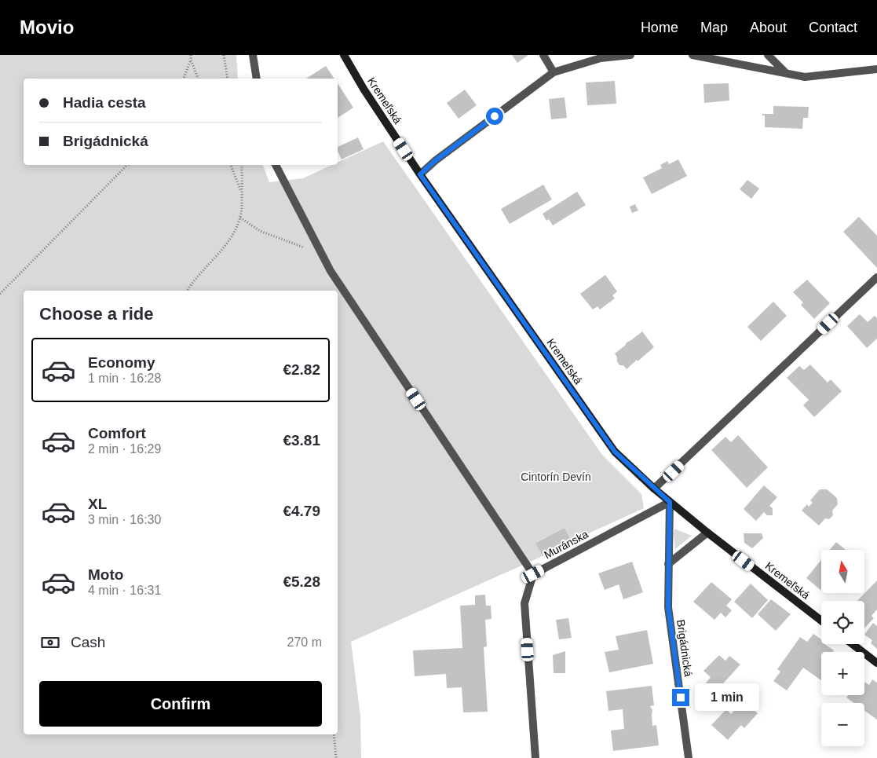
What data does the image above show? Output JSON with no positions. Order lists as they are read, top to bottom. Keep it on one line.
{"streets":{"street":["Kremeľská","Muránska","Brigádnická"]},"crossings":[["Kremeľská","Muránska"],["Kremeľská","Brigádnická"],["Muránska","Brigádnická"]],"parks":["Cintorín Devín"],"north":"top","page":{"header":"Movio","nav":["Home","Map","About","Contact"],"banner":["Hadia cesta","Brigádnická"],"heading":"Choose a ride","list":[{"name":"Economy","note":"1 min · 16:28","value":"€2.82"},{"name":"Comfort","note":"2 min · 16:29","value":"€3.81"},{"name":"XL","note":"3 min · 16:30","value":"€4.79"},{"name":"Moto","note":"4 min · 16:31","value":"€5.28"}],"map_buttons":["+","−"],"pay":["Cash","270 m"],"buttons":"Confirm","bubble":"1 min"}}
